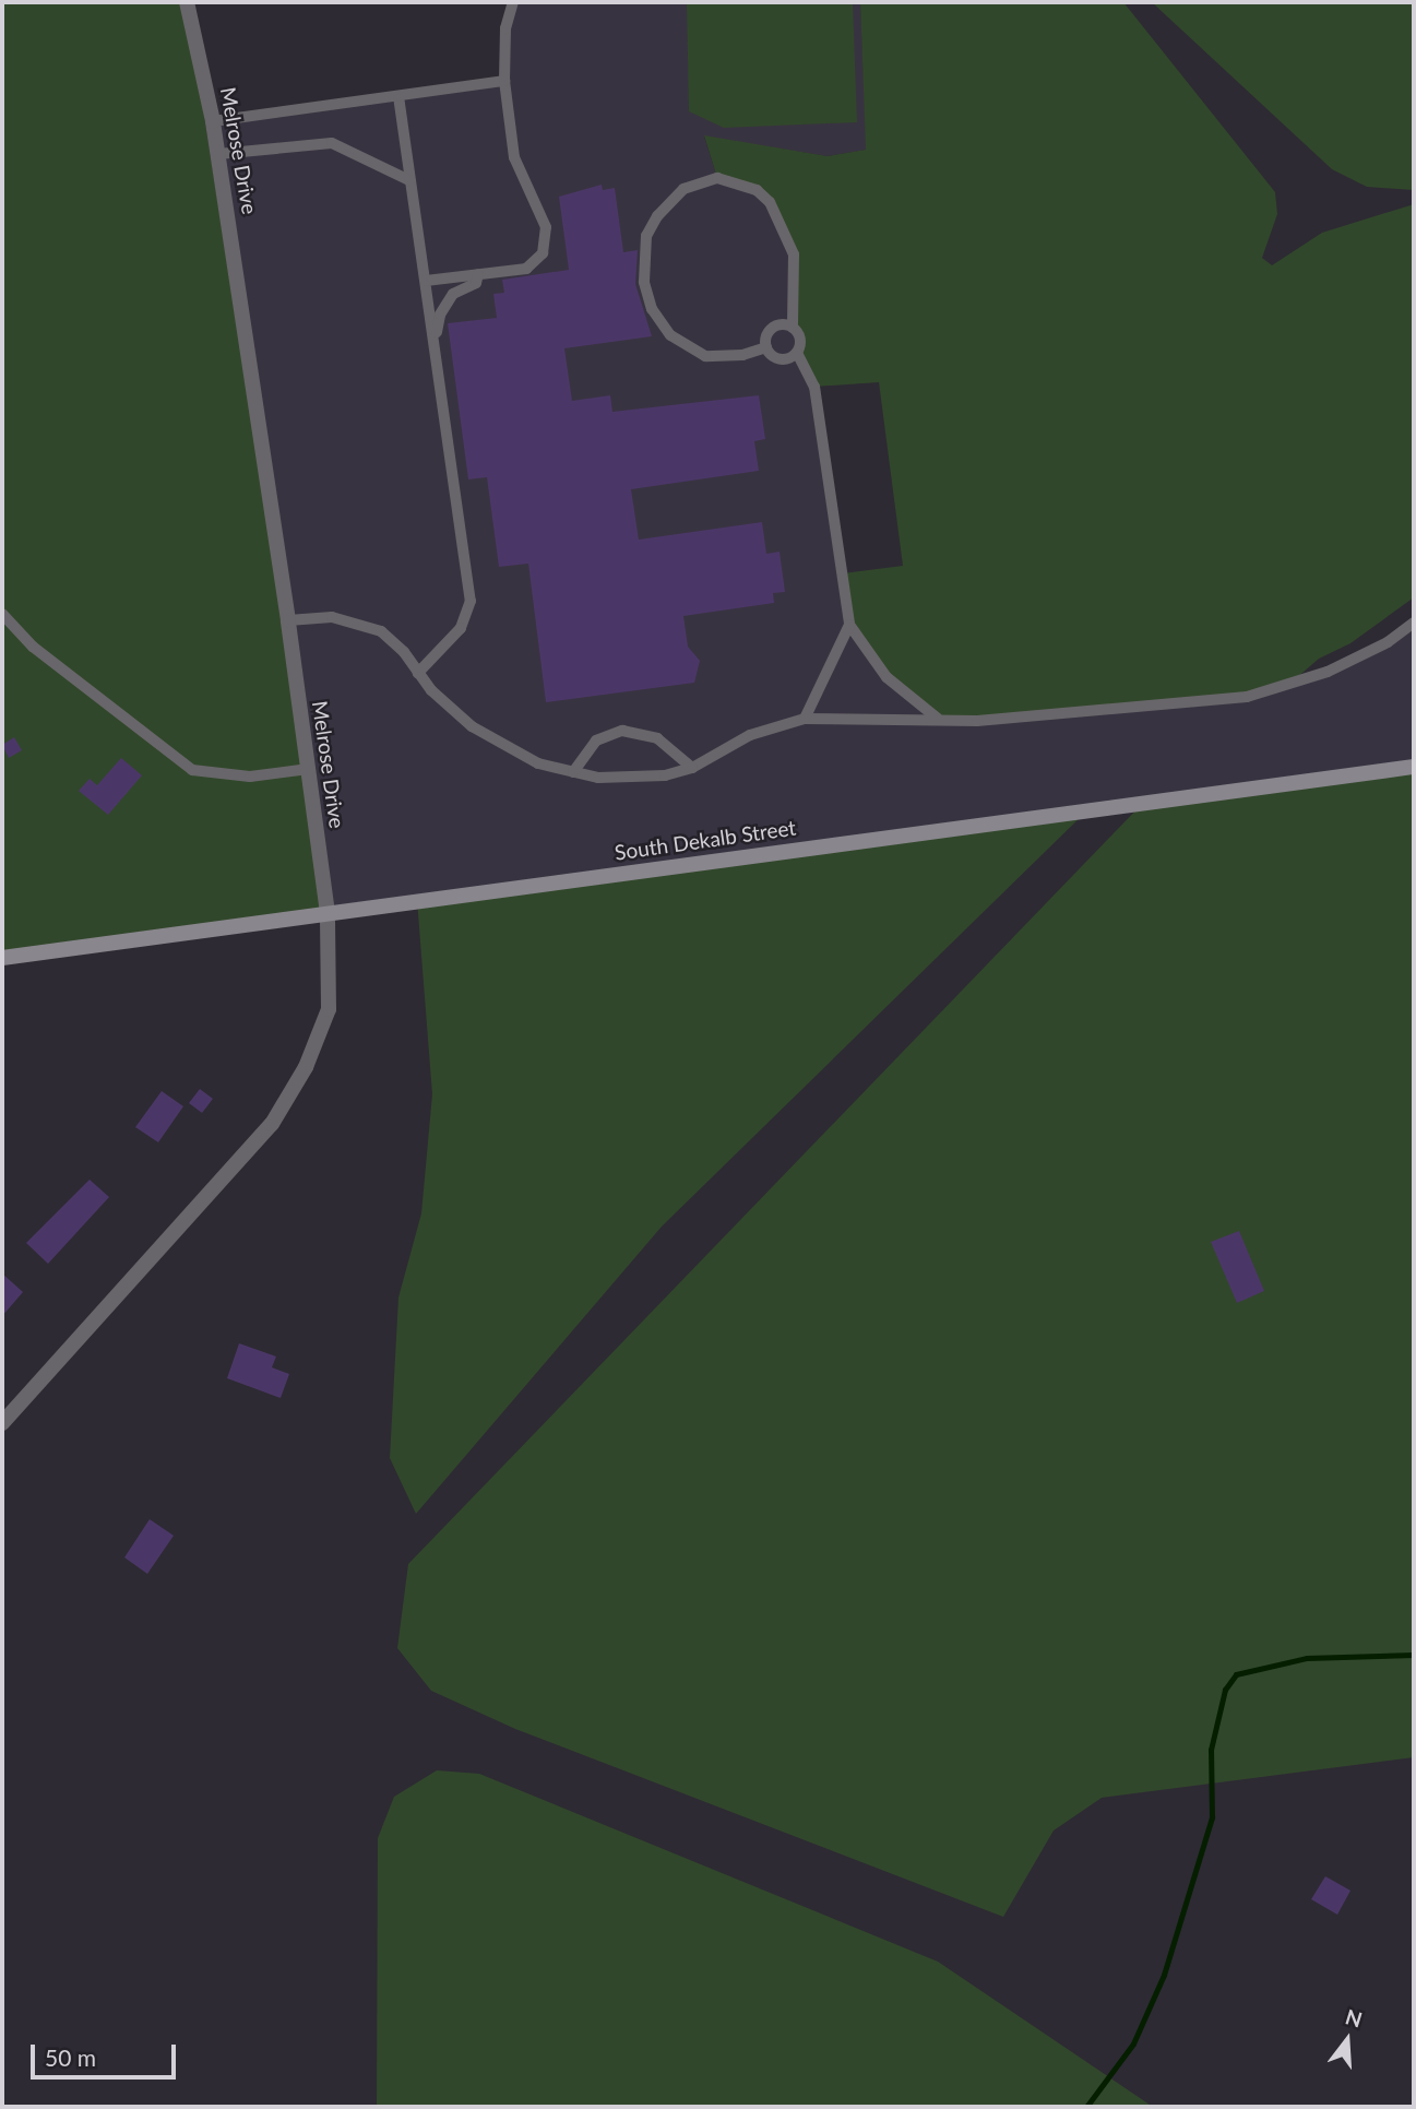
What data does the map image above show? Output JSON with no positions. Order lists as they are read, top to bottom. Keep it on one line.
{"streets":{"main road":["South Dekalb Street"],"street":["Melrose Drive"]},"crossings":[["Melrose Drive","South Dekalb Street"]],"scale_bar":"50 m","north":"top"}
